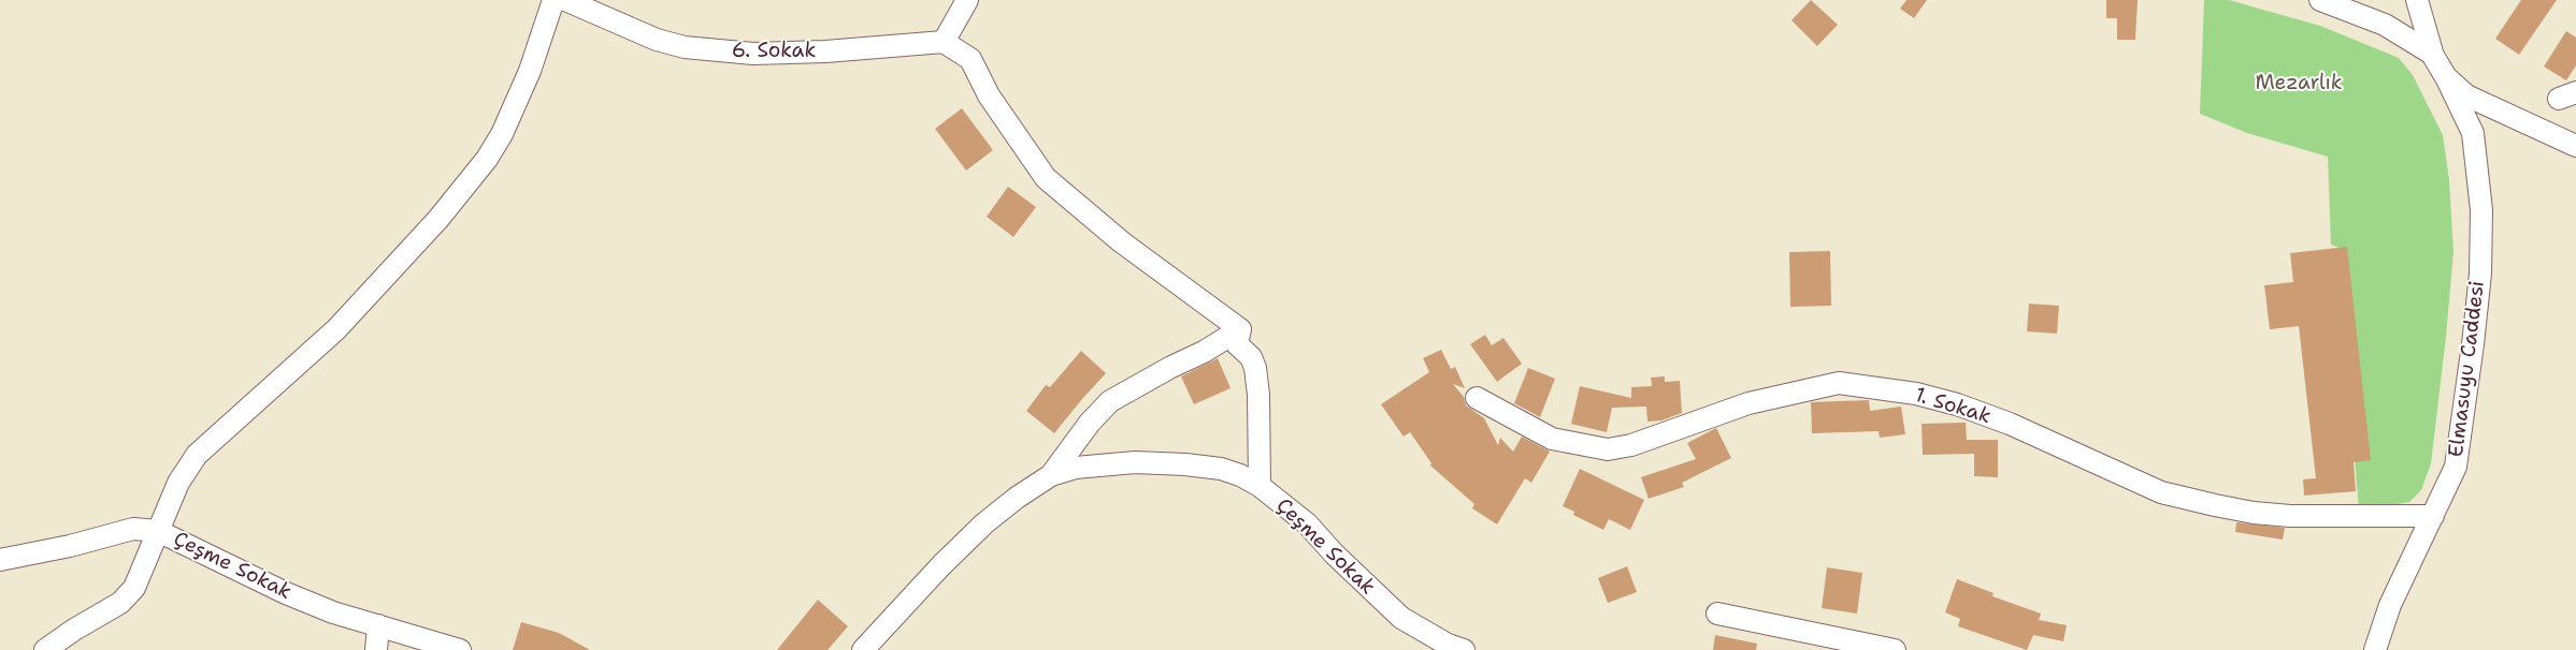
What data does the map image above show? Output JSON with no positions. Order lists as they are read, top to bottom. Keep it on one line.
{"streets":{"street":["6. Sokak","Elmasuyu Caddesi","1. Sokak","Çeşme Sokak"]},"crossings":[["Elmasuyu Caddesi","1. Sokak"]],"parks":["Mezarlık"]}
